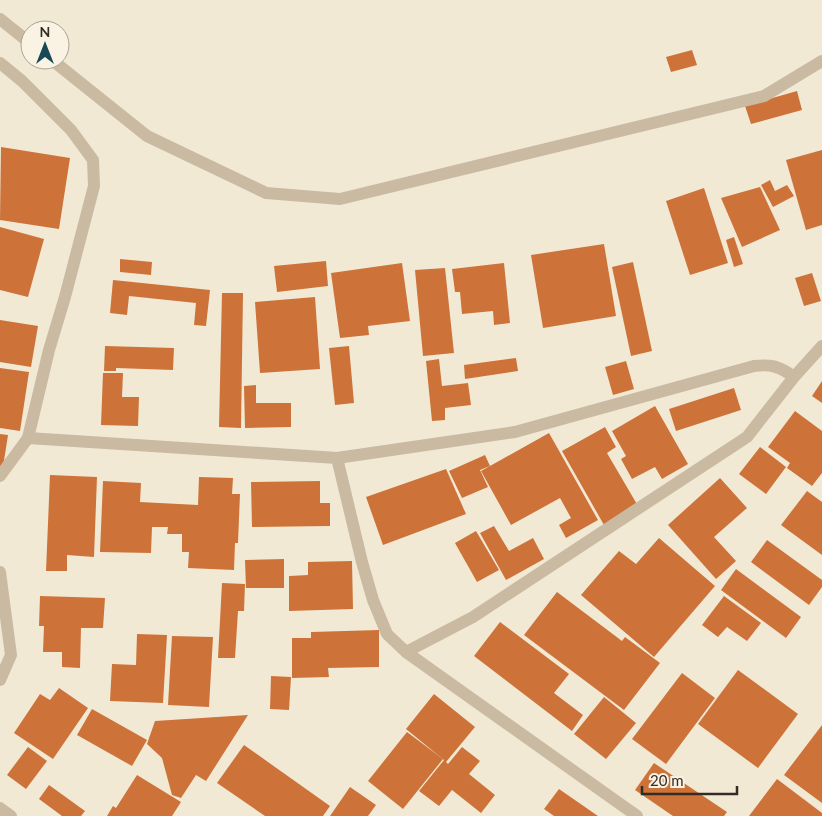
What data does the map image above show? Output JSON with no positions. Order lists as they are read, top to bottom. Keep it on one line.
{"scale_bar":"20 m","north":"top"}
